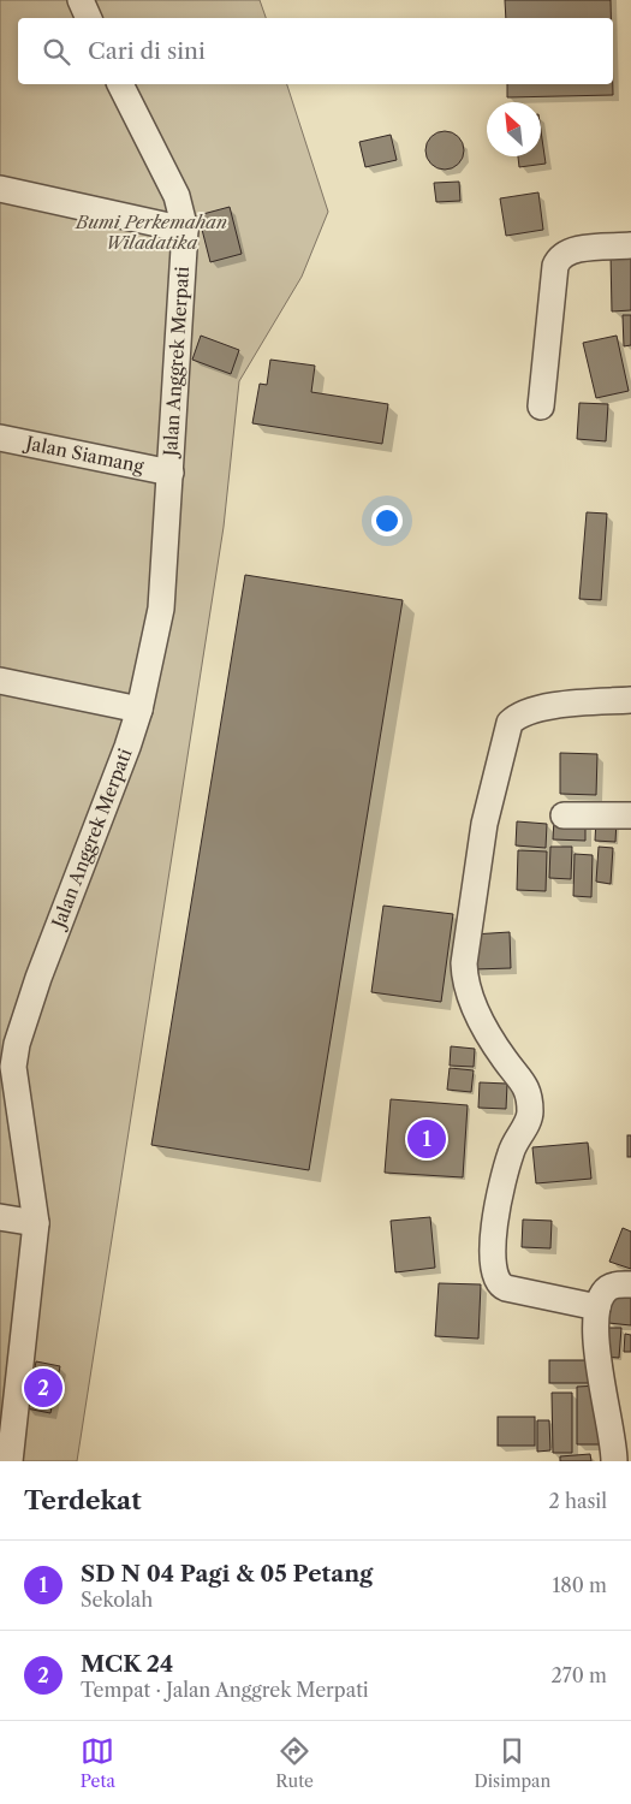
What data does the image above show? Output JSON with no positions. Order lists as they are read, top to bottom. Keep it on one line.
{"streets":{"street":["Jalan Anggrek Merpati","Jalan Siamang"]},"crossings":[["Jalan Anggrek Merpati","Jalan Siamang"]],"parks":["Bumi Perkemahan Wiladatika"],"north":"top left","page":{"search":"Cari di sini","pins":["1","2"],"heading":["Terdekat","2 hasil"],"list":[{"mark":"1","name":"SD N 04 Pagi & 05 Petang","note":"Sekolah","value":"180 m"},{"mark":"2","name":"MCK 24","note":"Tempat · Jalan Anggrek Merpati","value":"270 m"}],"nav":["Peta","Rute","Disimpan"]}}
